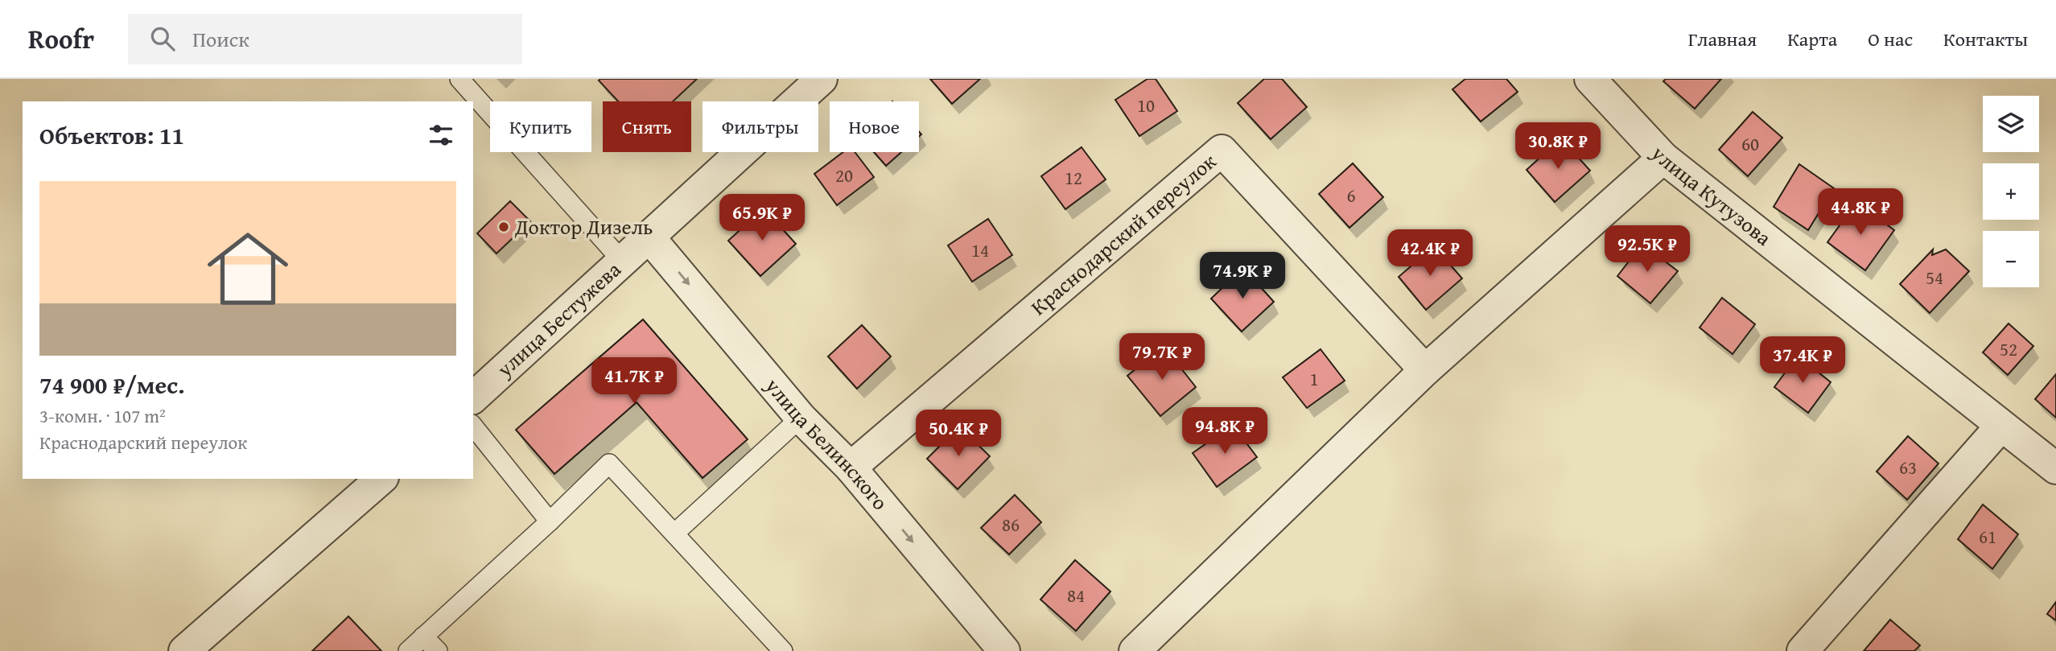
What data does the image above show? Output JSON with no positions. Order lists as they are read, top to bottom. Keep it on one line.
{"streets":{"street":["улица Кутузова","Краснодарский переулок","улица Бестужева","улица Белинского"]},"crossings":[["Краснодарский переулок","улица Белинского"],["улица Бестужева","улица Белинского"]],"one_way":["улица Белинского"],"places":["Доктор Дизель"],"house_numbers":["10","60","20","12","6","14","54","52","1","63","86","61","84"],"page":{"header":"Roofr","search":"Поиск","nav":["Главная","Карта","О нас","Контакты"],"map_buttons":["+","−"],"chip":["Купить","Снять","Фильтры","Новое"],"heading":"Объектов: 11","price":["30.8K ₽","44.8K ₽","65.9K ₽","92.5K ₽","42.4K ₽","74.9K ₽","79.7K ₽","37.4K ₽","41.7K ₽","94.8K ₽","50.4K ₽"],"list":[{"name":"74 900 ₽/мес.","note":"3-комн. · 107 m² · Краснодарский переулок"}]}}
